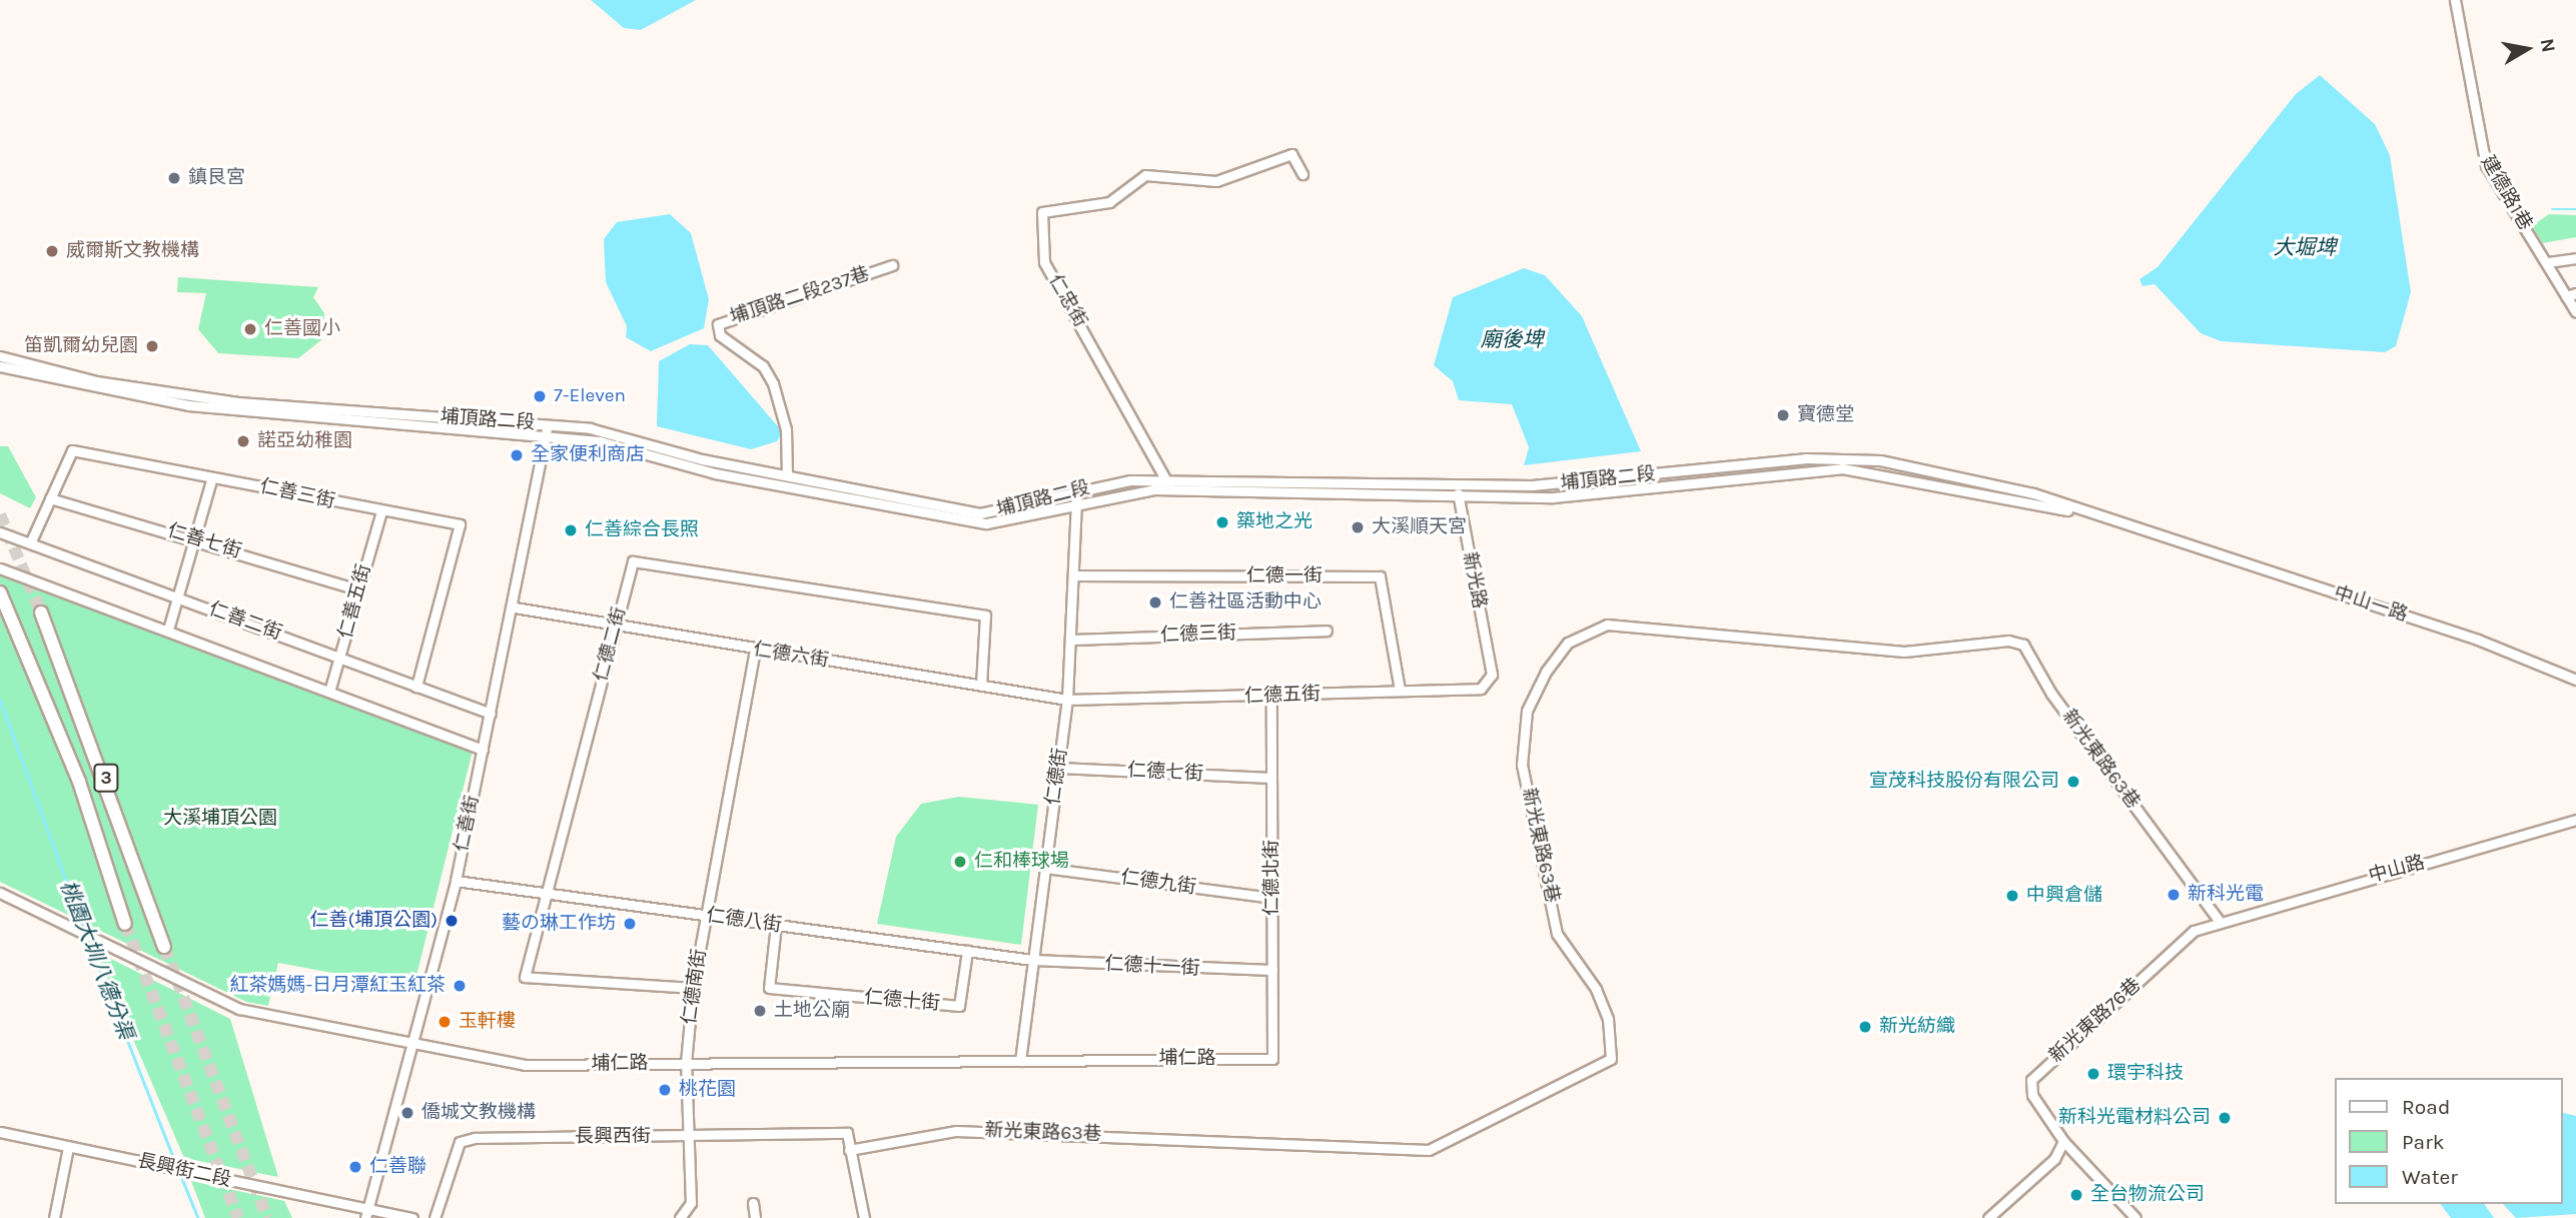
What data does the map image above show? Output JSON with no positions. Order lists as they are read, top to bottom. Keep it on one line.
{"streets":{"highway":["3"],"street":["建德路1巷","埔頂路二段237巷","仁忠街","埔頂路二段","仁善三街","仁善七街","仁德一街","新光路","仁善五街","中山一路","仁善二街","仁德三街","仁德二街","仁德六街","仁德五街","新光東路63巷","仁德七街","仁德街","仁善街","中山路","仁德北街","仁德九街","仁德八街","仁德十一街","仁德南街","仁德十街","新光東路76巷","埔仁路","長興西街","長興街二段"]},"crossings":[["埔頂路二段237巷","埔頂路二段"],["仁忠街","埔頂路二段"],["埔頂路二段","新光路"],["埔頂路二段","中山一路"],["埔頂路二段","仁德街"],["埔頂路二段","仁善街"],["仁善三街","仁善七街"],["仁善三街","仁善五街"],["仁善三街","仁善二街"],["仁善七街","仁善五街"],["仁德一街","仁德五街"],["仁德一街","仁德街"],["新光路","仁德五街"],["仁善五街","仁善二街"],["仁善二街","仁善街"],["仁德三街","仁德街"],["仁德二街","仁德六街"],["仁德二街","仁德八街"],["仁德二街","仁德南街"],["仁德六街","仁德五街"],["仁德六街","仁德街"],["仁德六街","仁善街"],["仁德六街","仁德南街"],["仁德五街","仁德街"],["仁德五街","仁德北街"],["新光東路63巷","中山路"],["新光東路63巷","新光東路76巷"],["新光東路63巷","長興西街"],["仁德七街","仁德街"],["仁德七街","仁德北街"],["仁德街","仁德九街"],["仁德街","仁德八街"],["仁德街","仁德十一街"],["仁德街","埔仁路"],["仁善街","仁德八街"],["仁善街","埔仁路"],["仁善街","長興街二段"],["中山路","新光東路76巷"],["仁德北街","仁德九街"],["仁德北街","仁德十一街"],["仁德北街","埔仁路"],["仁德八街","仁德十一街"],["仁德八街","仁德南街"],["仁德八街","仁德十街"],["仁德南街","埔仁路"],["仁德南街","長興西街"]],"water":["大堀埤","廟後埤","桃園大圳八德分渠"],"parks":["大溪埔頂公園"],"places":["鎮艮宮","威爾斯文教機構","仁善國小","笛凱爾幼兒園","7-Eleven","寶德堂","諾亞幼稚園","全家便利商店","築地之光","大溪順天宮","仁善綜合長照","仁善社區活動中心","宣茂科技股份有限公司","仁和棒球場","新科光電","中興倉儲","仁善(埔頂公園)","藝の琳工作坊","紅茶媽媽-日月潭紅玉紅茶","土地公廟","玉軒樓","新光紡織","環宇科技","桃花園","僑城文教機構","新科光電材料公司","仁善聯","全台物流公司"],"legend":["Road","Park","Water"],"north":"right"}
